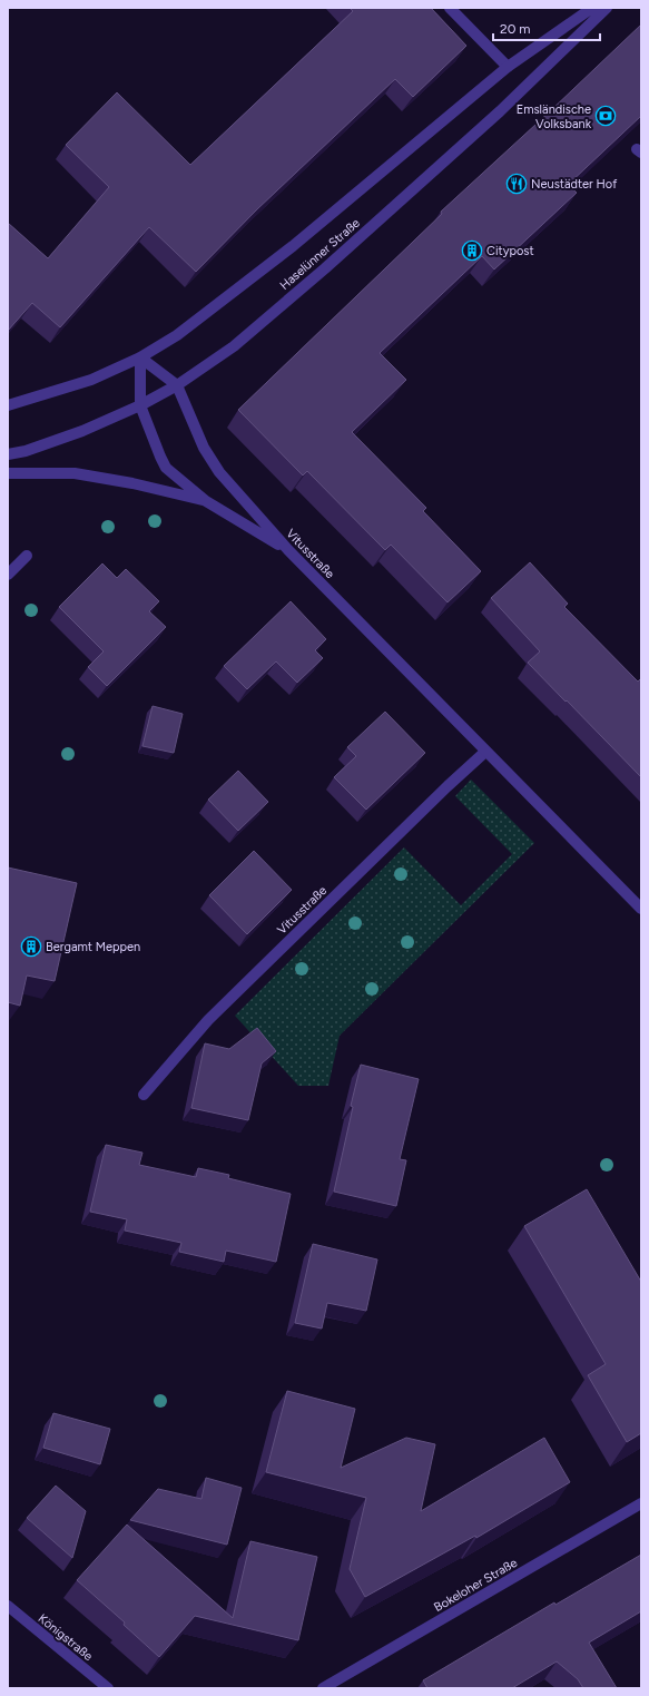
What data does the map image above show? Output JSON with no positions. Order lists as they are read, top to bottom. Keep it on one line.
{"streets":{"street":["Haselünner Straße","Vitusstraße","Bokeloher Straße","Königstraße"]},"crossings":[["Haselünner Straße","Vitusstraße"]],"places":{"bank":["Emsländische Volksbank"],"restaurant":["Neustädter Hof"],"building":["Citypost","Bergamt Meppen"]},"scale_bar":"20 m"}
